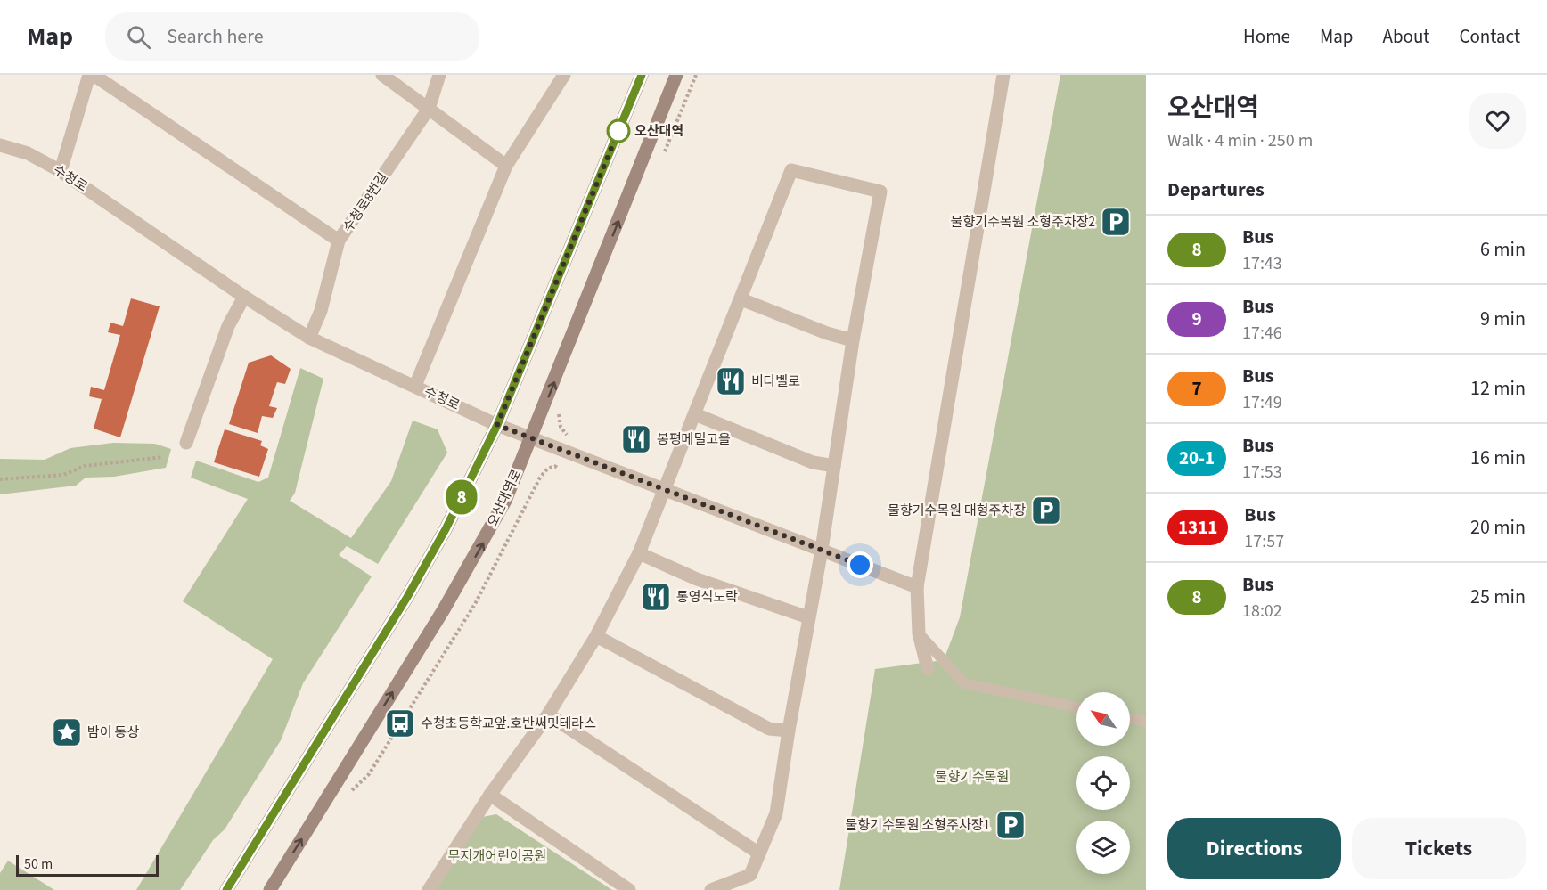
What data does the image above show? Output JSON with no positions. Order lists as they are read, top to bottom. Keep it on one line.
{"streets":{"main road":["오산대역로"],"street":["수청로","수청로8번길"]},"crossings":[["수청로","수청로8번길"],["수청로","오산대역로"]],"parks":["물향기수목원","무지개어린이공원"],"places":{"other":["오산대역"],"parking":["물향기수목원 소형주차장2","물향기수목원 대형주차장","물향기수목원 소형주차장1"],"restaurant":["비다벨로","봉평메밀고을","통영식도락"],"bus stop":["수청초등학교앞.호반써밋테라스"],"place":["밤이 동상"]},"lines":["bus line 8"],"scale_bar":"50 m","north":"top left","page":{"header":"Map","search":"Search here","nav":["Home","Map","About","Contact"],"on_map":"8","heading":[["오산대역","Walk · 4 min · 250 m"],"Departures"],"list":[{"mark":"8","name":"Bus","note":"17:43","value":"6 min"},{"mark":"9","name":"Bus","note":"17:46","value":"9 min"},{"mark":"7","name":"Bus","note":"17:49","value":"12 min"},{"mark":"20-1","name":"Bus","note":"17:53","value":"16 min"},{"mark":"1311","name":"Bus","note":"17:57","value":"20 min"},{"mark":"8","name":"Bus","note":"18:02","value":"25 min"}],"buttons":["Directions","Tickets"],"scale":"50 m"}}
